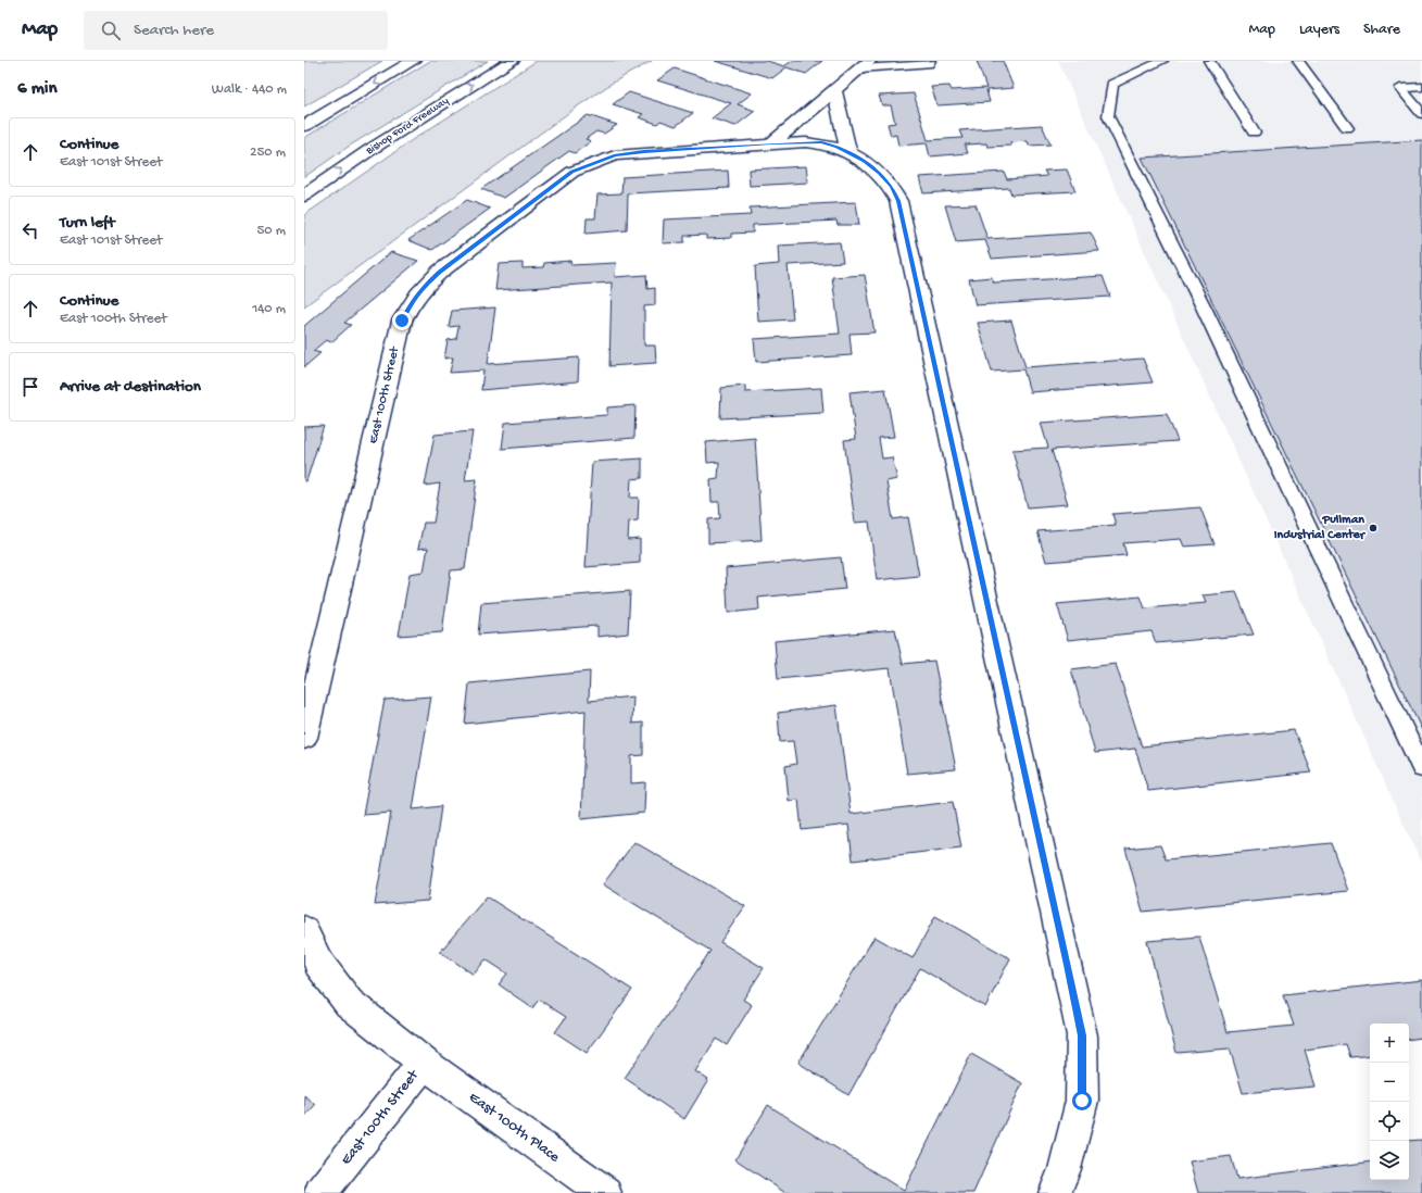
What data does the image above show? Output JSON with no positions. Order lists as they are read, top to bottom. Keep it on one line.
{"streets":{"main road":["Bishop Ford Freeway","East 100th Street","East 100th Place"]},"crossings":[["East 100th Street","East 100th Place"]],"places":["Pullman Industrial Center"],"page":{"header":"Map","search":"Search here","nav":["Map","Layers","Share"],"heading":["6 min","Walk · 440 m"],"list":[["Continue","East 101st Street","250 m"],["Turn left","East 101st Street","50 m"],["Continue","East 100th Street","140 m"],"Arrive at destination"],"map_buttons":["+","−"]}}
